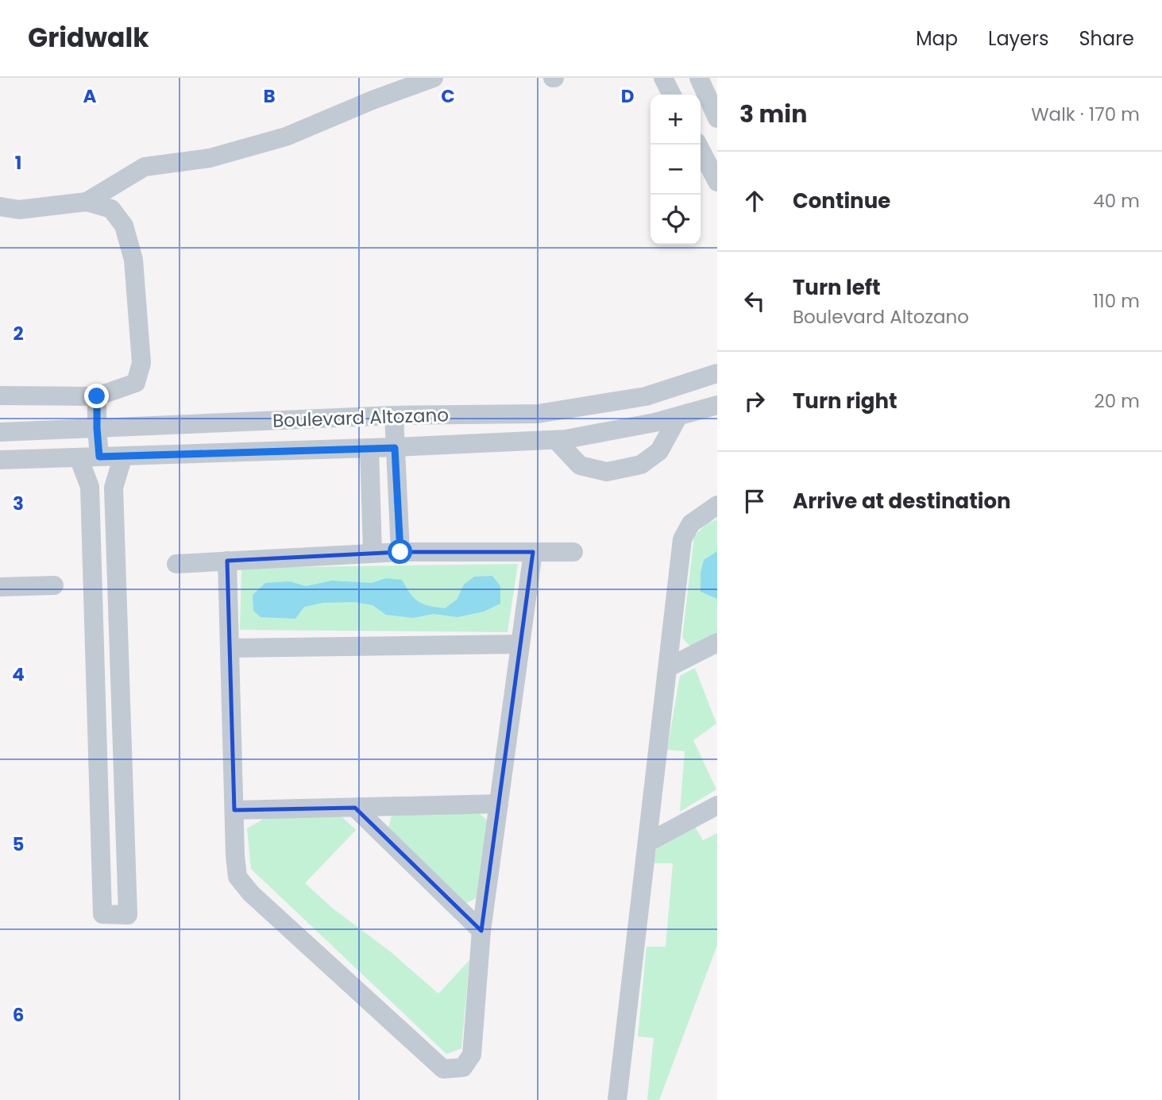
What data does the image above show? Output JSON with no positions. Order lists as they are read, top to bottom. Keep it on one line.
{"streets":{"street":["Boulevard Altozano"]},"page":{"header":"Gridwalk","nav":["Map","Layers","Share"],"heading":["3 min","Walk · 170 m"],"map_buttons":["+","−"],"list":[["Continue","40 m"],["Turn left","Boulevard Altozano","110 m"],["Turn right","20 m"],"Arrive at destination"]},"grid":{"columns":["A","B","C","D"],"rows":["1","2","3","4","5","6"]}}
